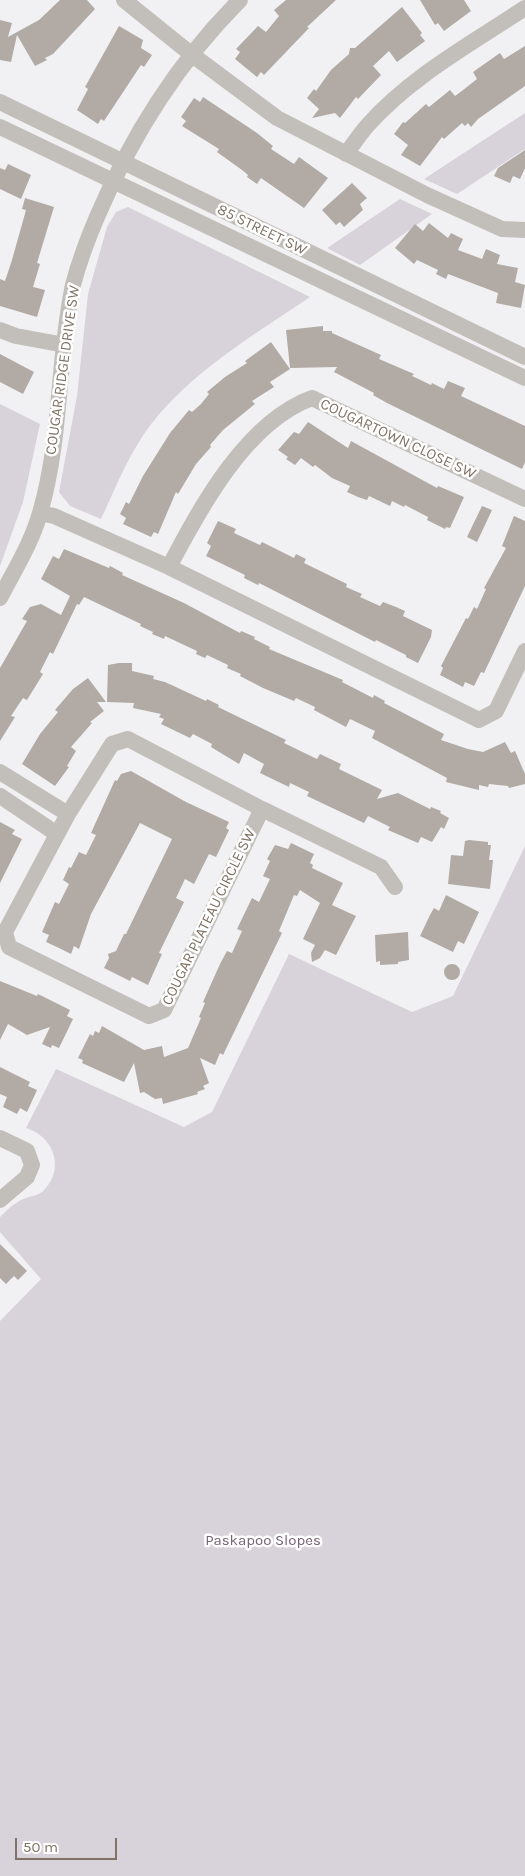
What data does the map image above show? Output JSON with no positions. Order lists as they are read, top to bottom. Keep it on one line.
{"streets":{"street":["85 STREET SW","COUGAR RIDGE DRIVE SW","COUGARTOWN CLOSE SW","COUGAR PLATEAU CIRCLE SW"]},"crossings":[["85 STREET SW","COUGAR RIDGE DRIVE SW"]],"parks":["Paskapoo Slopes"],"scale_bar":"50 m"}
